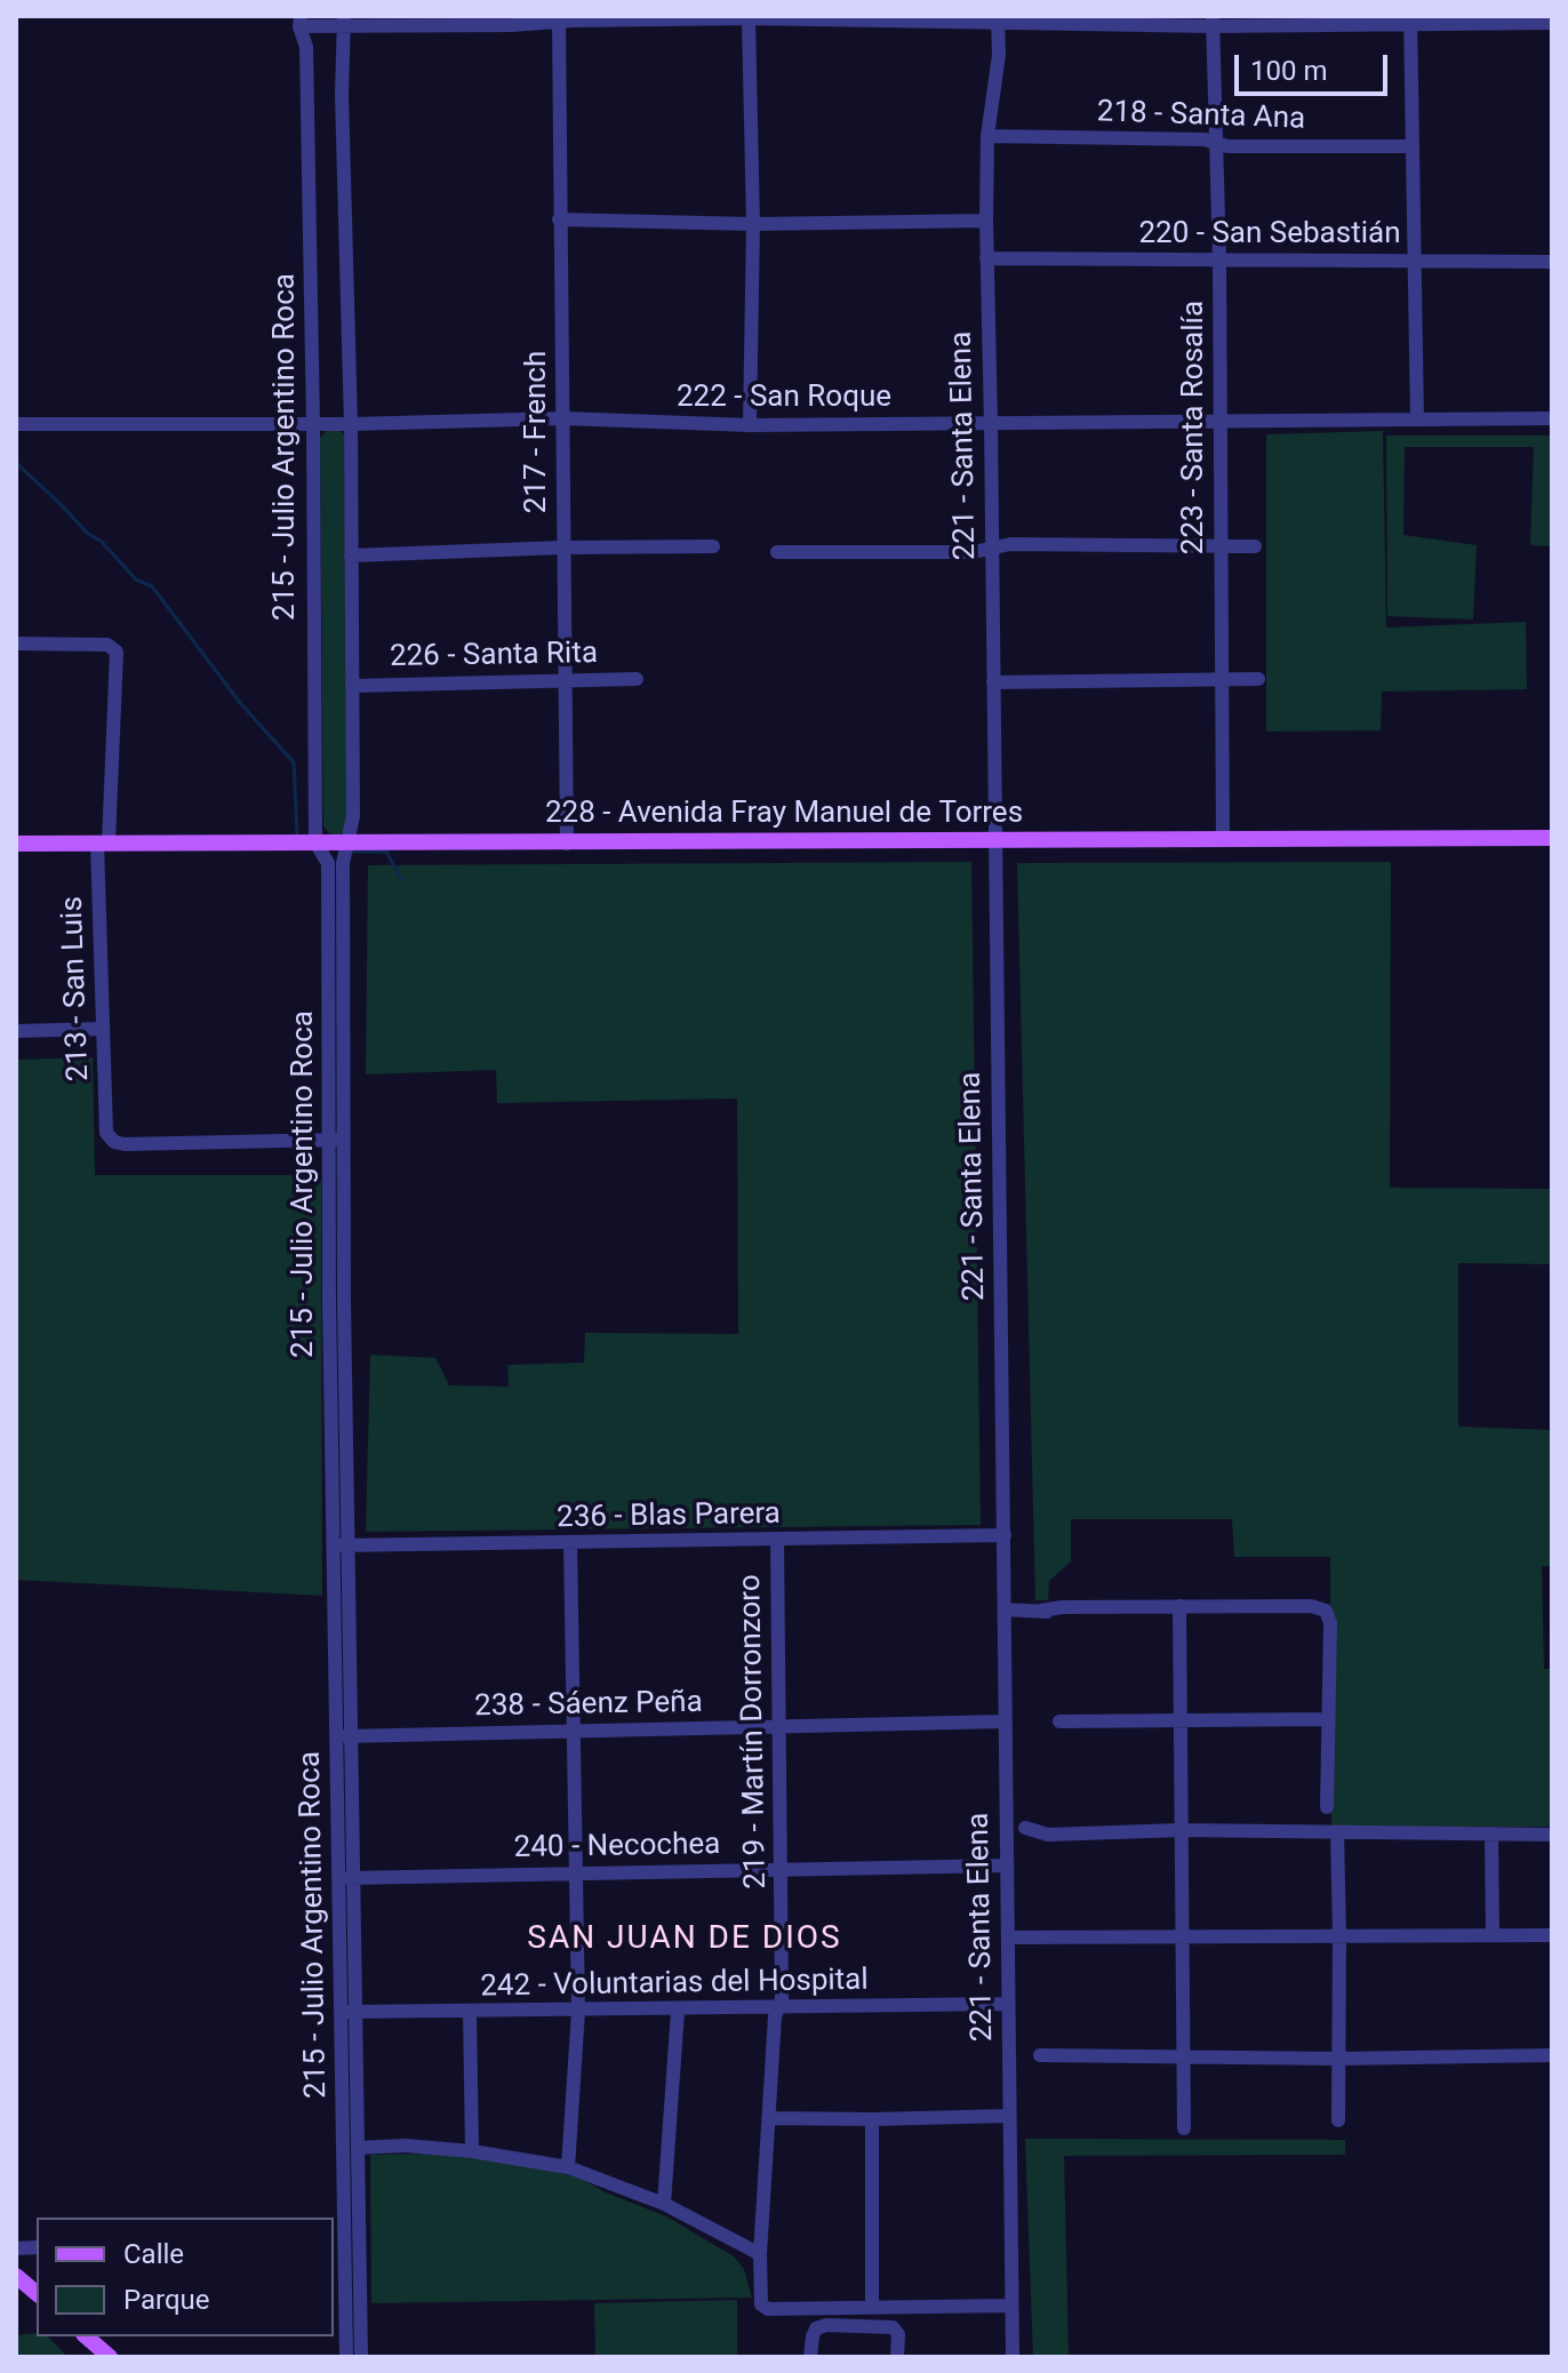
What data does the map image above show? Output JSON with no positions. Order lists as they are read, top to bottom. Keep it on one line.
{"streets":{"main road":["228 - Avenida Fray Manuel de Torres"],"street":["218 - Santa Ana","220 - San Sebastián","222 - San Roque","223 - Santa Rosalía","217 - French","221 - Santa Elena","215 - Julio Argentino Roca","226 - Santa Rita","213 - San Luis","236 - Blas Parera","238 - Sáenz Peña","219 - Martín Dorronzoro","240 - Necochea","242 - Voluntarias del Hospital"]},"crossings":[["218 - Santa Ana","223 - Santa Rosalía"],["218 - Santa Ana","221 - Santa Elena"],["220 - San Sebastián","223 - Santa Rosalía"],["220 - San Sebastián","221 - Santa Elena"],["222 - San Roque","223 - Santa Rosalía"],["222 - San Roque","217 - French"],["222 - San Roque","221 - Santa Elena"],["222 - San Roque","215 - Julio Argentino Roca"],["223 - Santa Rosalía","228 - Avenida Fray Manuel de Torres"],["217 - French","226 - Santa Rita"],["217 - French","228 - Avenida Fray Manuel de Torres"],["221 - Santa Elena","228 - Avenida Fray Manuel de Torres"],["221 - Santa Elena","236 - Blas Parera"],["221 - Santa Elena","238 - Sáenz Peña"],["221 - Santa Elena","240 - Necochea"],["221 - Santa Elena","242 - Voluntarias del Hospital"],["215 - Julio Argentino Roca","226 - Santa Rita"],["215 - Julio Argentino Roca","228 - Avenida Fray Manuel de Torres"],["215 - Julio Argentino Roca","213 - San Luis"],["215 - Julio Argentino Roca","236 - Blas Parera"],["215 - Julio Argentino Roca","238 - Sáenz Peña"],["215 - Julio Argentino Roca","240 - Necochea"],["215 - Julio Argentino Roca","242 - Voluntarias del Hospital"],["228 - Avenida Fray Manuel de Torres","213 - San Luis"],["236 - Blas Parera","219 - Martín Dorronzoro"],["238 - Sáenz Peña","219 - Martín Dorronzoro"],["219 - Martín Dorronzoro","240 - Necochea"],["219 - Martín Dorronzoro","242 - Voluntarias del Hospital"]],"districts":["SAN JUAN DE DIOS"],"legend":["Calle","Parque"],"scale_bar":"100 m"}
